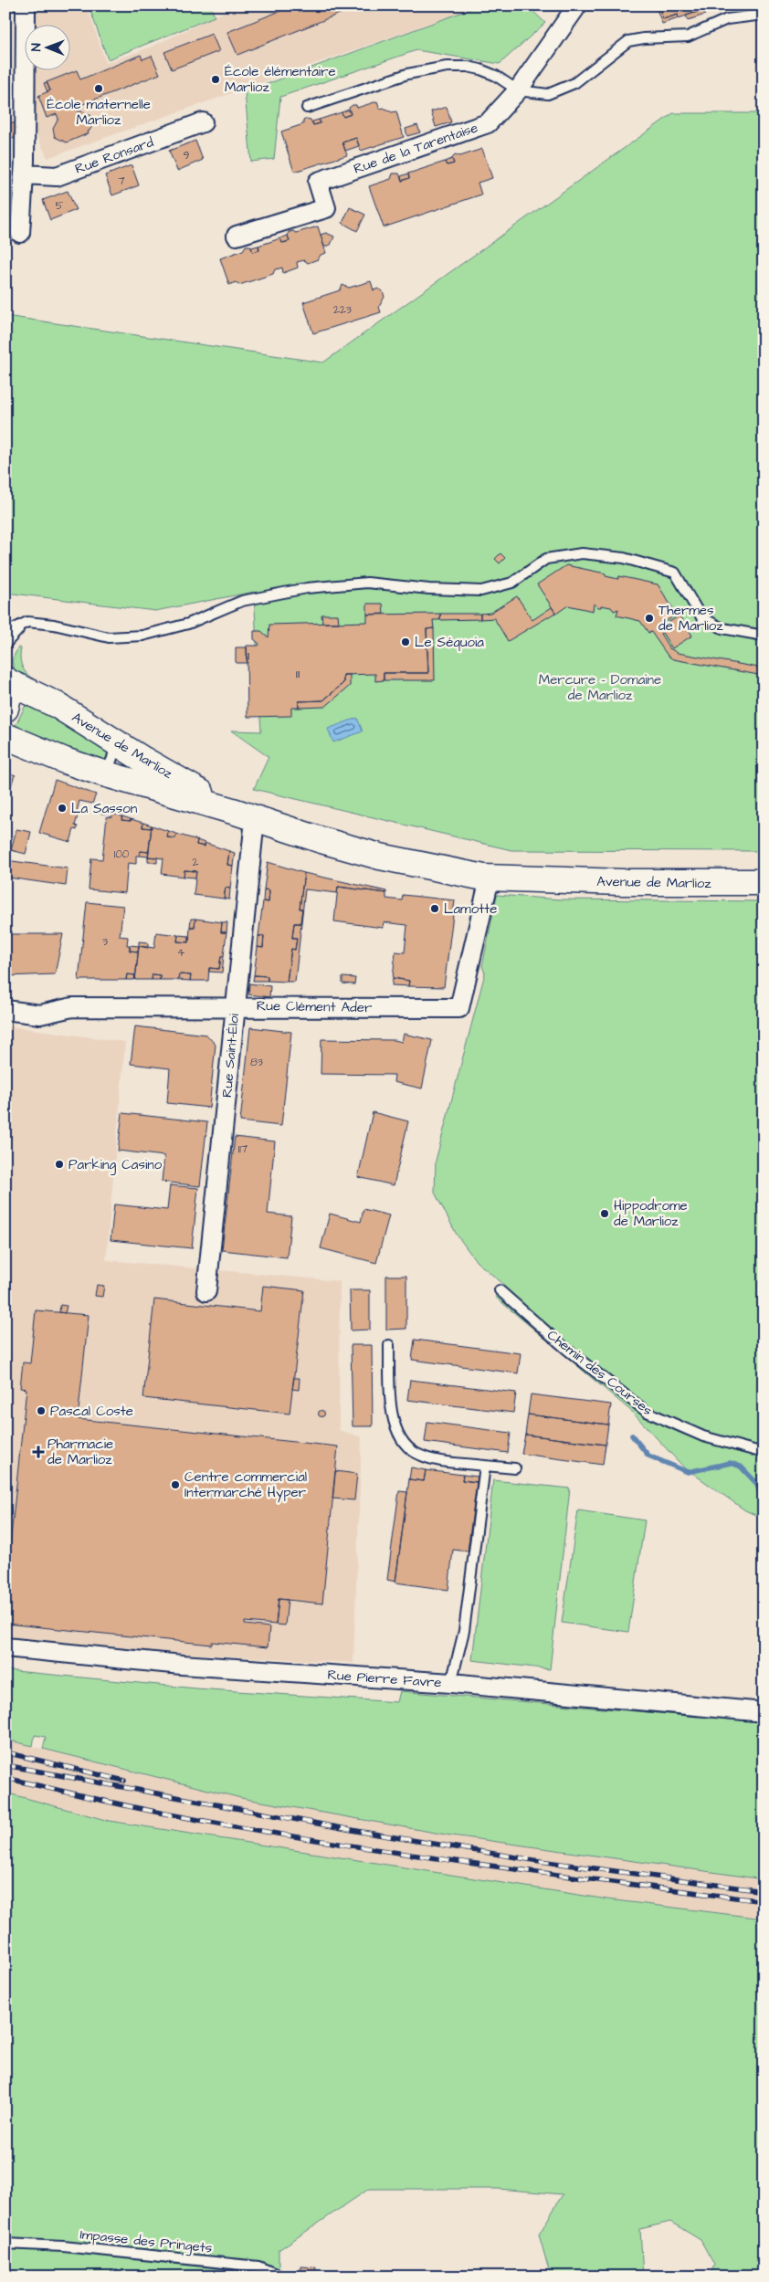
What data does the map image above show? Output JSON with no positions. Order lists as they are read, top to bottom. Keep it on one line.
{"streets":{"main road":["Avenue de Marlioz"],"street":["Rue de la Tarentaise","Rue Ronsard","Rue Clément Ader","Rue Saint-Éloi","Rue Pierre Favre"],"lane":["Chemin des Courses","Impasse des Pringets"]},"crossings":[["Avenue de Marlioz","Rue Clément Ader"],["Avenue de Marlioz","Rue Saint-Éloi"],["Rue Clément Ader","Rue Saint-Éloi"]],"parks":["Mercure - Domaine de Marlioz"],"places":{"other":["École élémentaire Marlioz","École maternelle Marlioz","Thermes de Marlioz","Le Séquoia","La Sasson","Lamotte","Parking Casino","Hippodrome de Marlioz","Pascal Coste","Centre commercial Intermarché Hyper"],"health":["Pharmacie de Marlioz"]},"house_numbers":["9","7","5","223","111","111","100","2","3","4","83","117"],"north":"left"}
